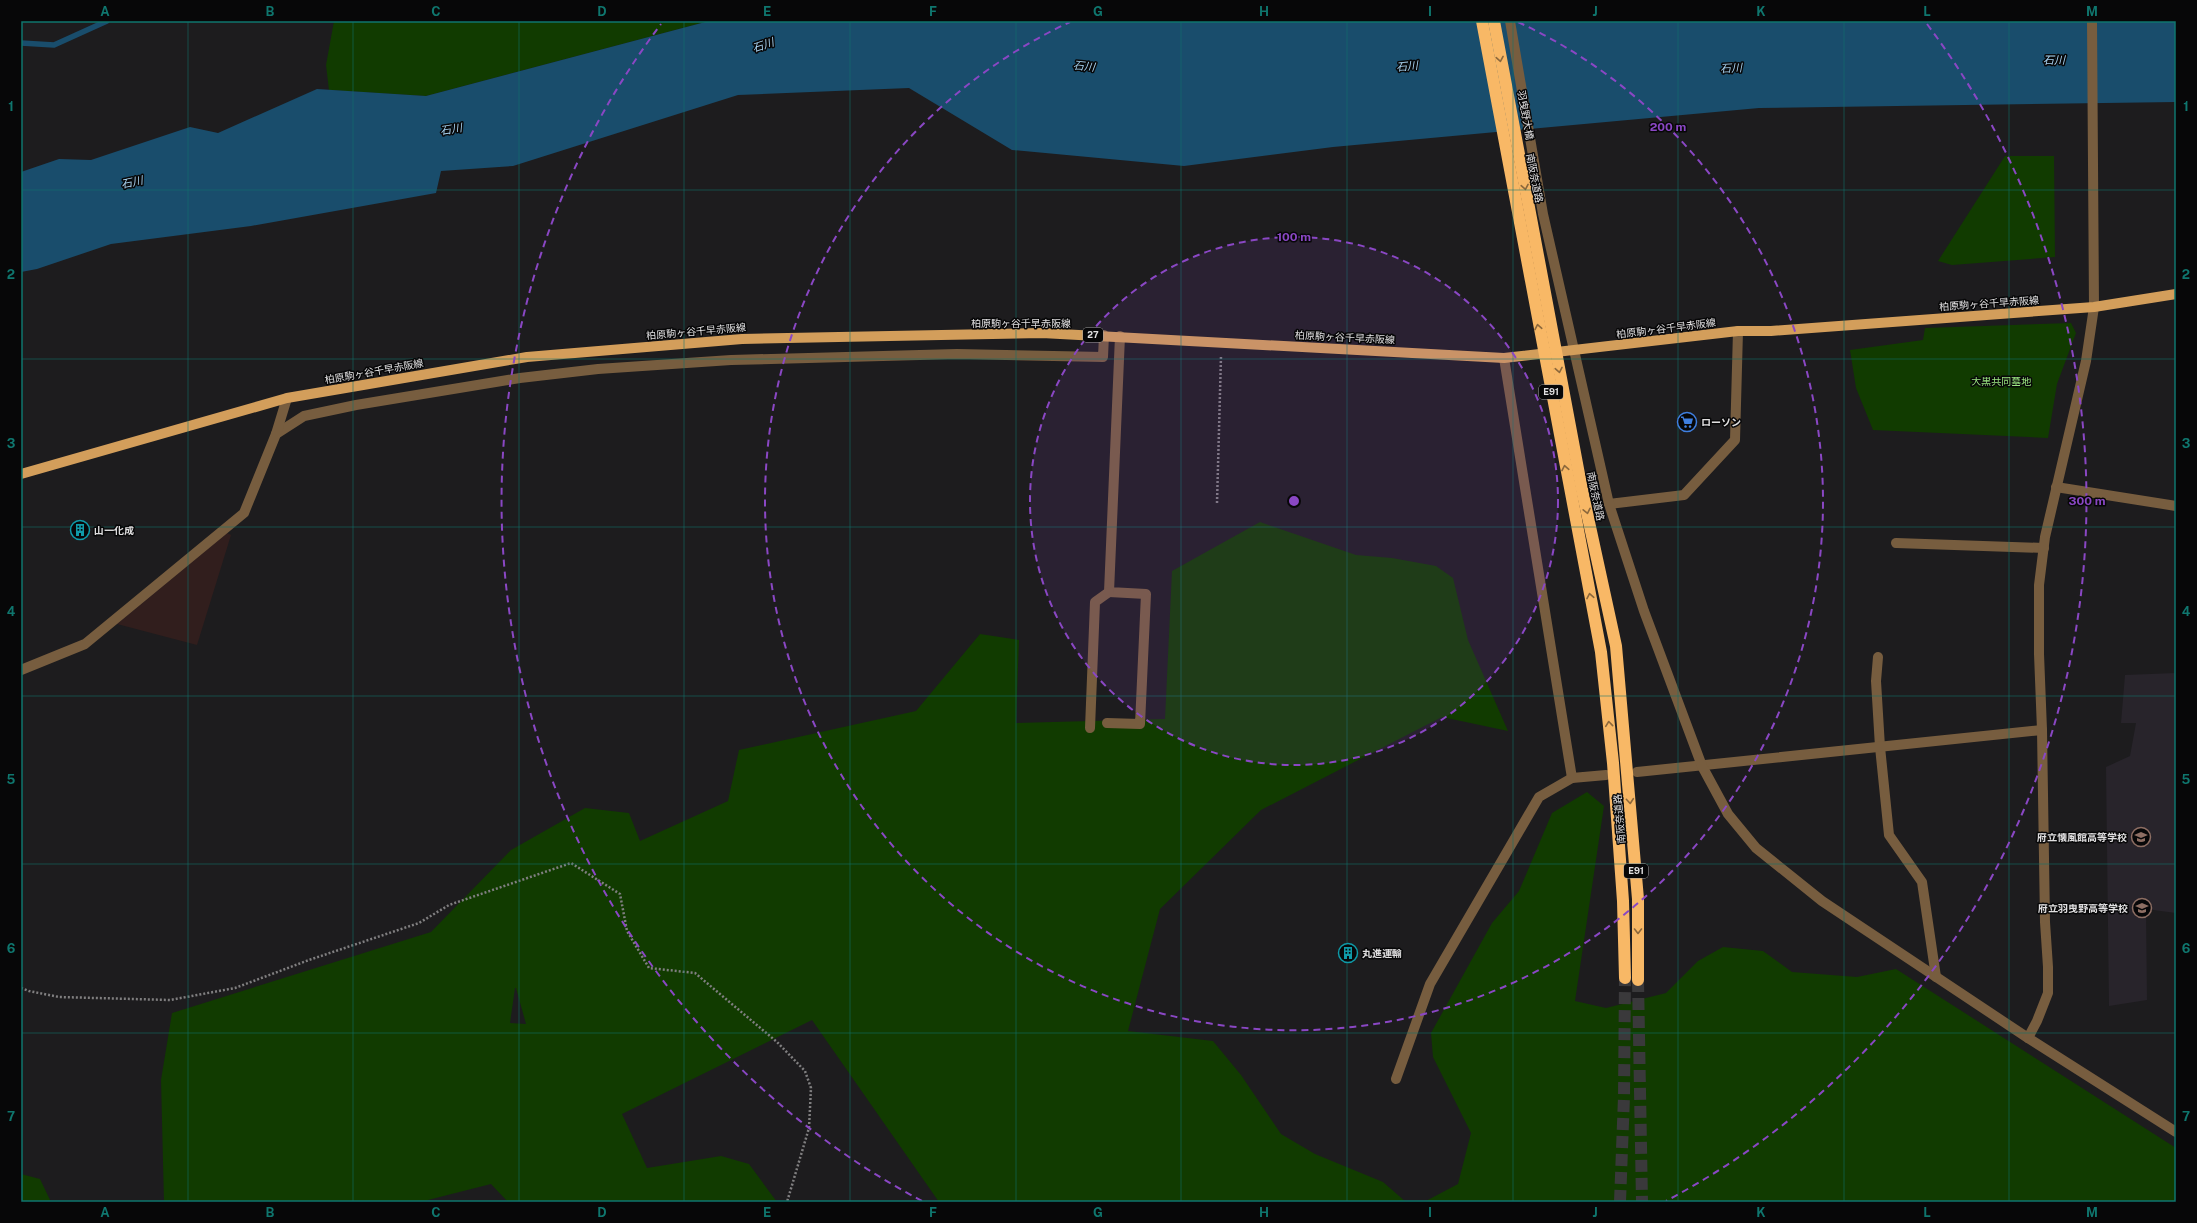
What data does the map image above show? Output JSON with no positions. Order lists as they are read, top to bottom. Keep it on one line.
{"streets":{"highway":["南阪奈道路","E91"],"main road":["柏原駒ヶ谷千早赤阪線","27"],"street":["羽曳野大橋"]},"crossings":[["羽曳野大橋","柏原駒ヶ谷千早赤阪線"]],"water":["石川"],"parks":["大黒共同墓地"],"places":{"supermarket":["ローソン"],"building":["山一化成","丸進運輸"],"school or university":["府立懐風館高等学校","府立羽曳野高等学校"]},"grid":{"columns":["A","B","C","D","E","F","G","H","I","J","K","L","M"],"rows":["1","2","3","4","5","6","7"]},"rings":["200 m","100 m","300 m"]}
